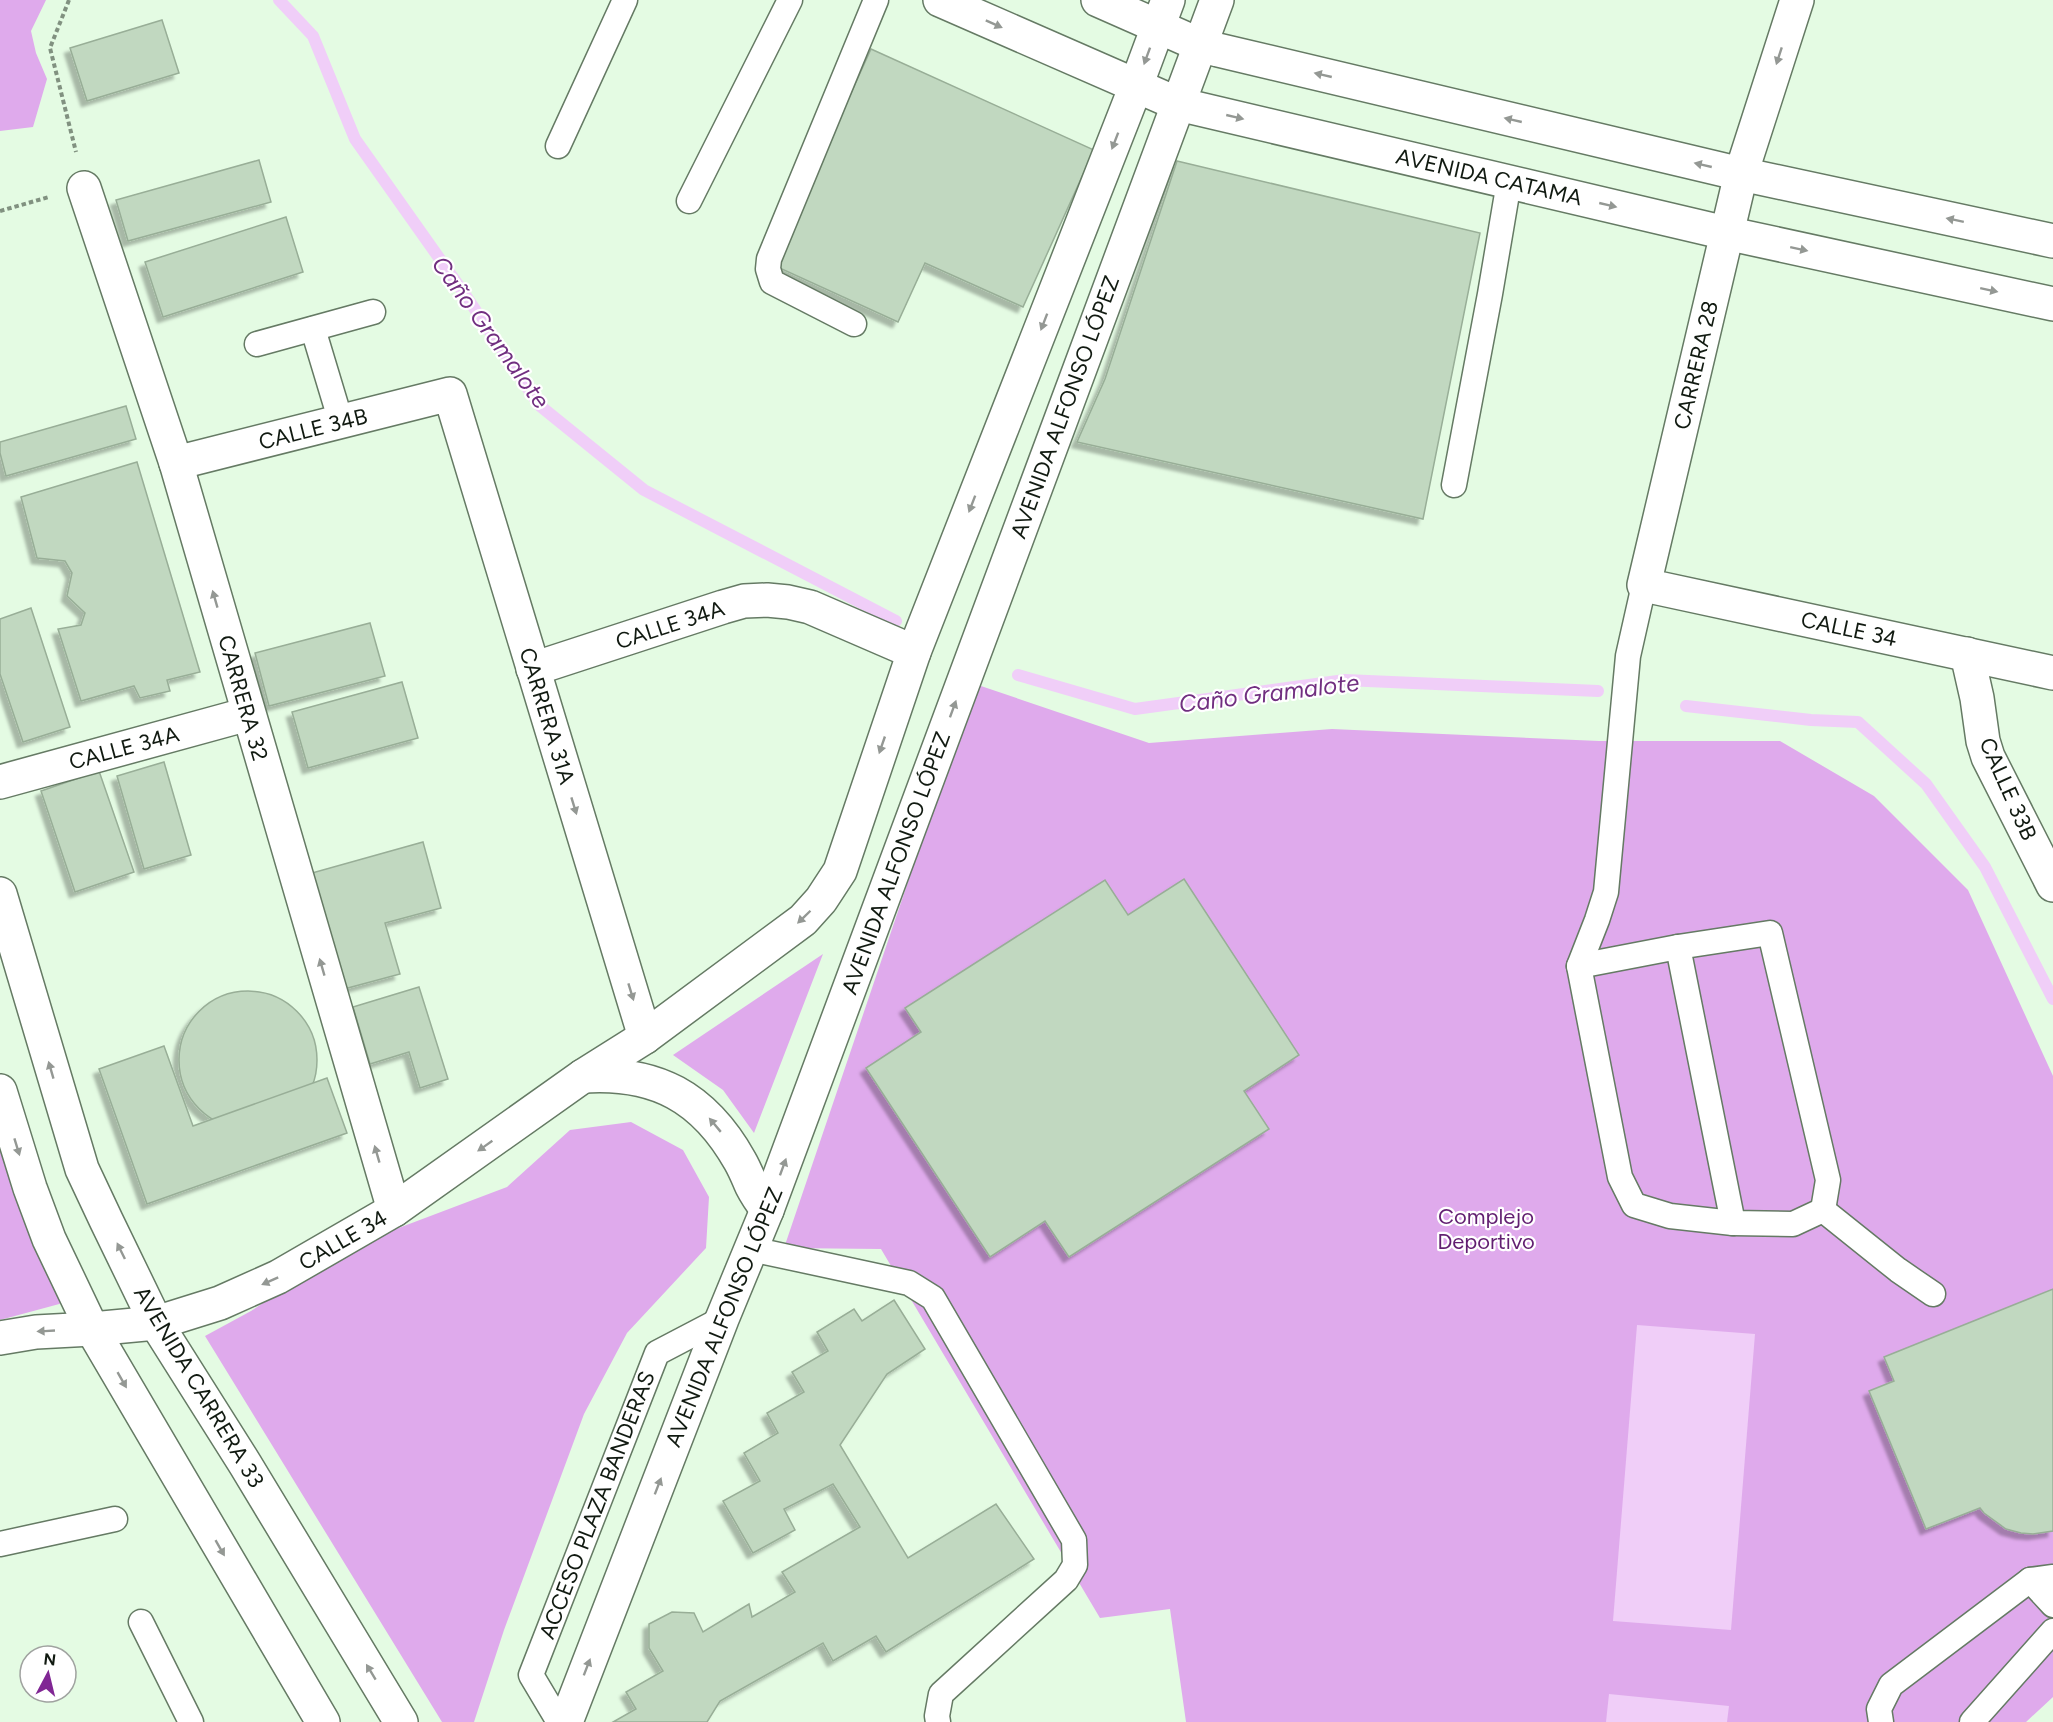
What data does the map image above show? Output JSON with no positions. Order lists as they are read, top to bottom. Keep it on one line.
{"streets":{"street":["AVENIDA CATAMA","CARRERA 28","AVENIDA ALFONSO LÓPEZ","CALLE 34B","CALLE 34A","CALLE 34","CARRERA 32","CARRERA 31A","CALLE 33B","AVENIDA CARRERA 33"],"lane":["ACCESO PLAZA BANDERAS"]},"crossings":[["AVENIDA CATAMA","CARRERA 28"],["AVENIDA CATAMA","AVENIDA ALFONSO LÓPEZ"],["CARRERA 28","CALLE 34"],["AVENIDA ALFONSO LÓPEZ","ACCESO PLAZA BANDERAS"],["CALLE 34B","CARRERA 32"],["CALLE 34B","CARRERA 31A"],["CALLE 34A","CARRERA 32"],["CALLE 34A","CARRERA 31A"],["CALLE 34","CARRERA 32"],["CALLE 34","CARRERA 31A"],["CALLE 34","CALLE 33B"],["CALLE 34","AVENIDA CARRERA 33"]],"one_way":["CALLE 34","CARRERA 32","CARRERA 31A"],"water":["Caño Gramalote"],"parks":["Complejo Deportivo"],"north":"top"}
